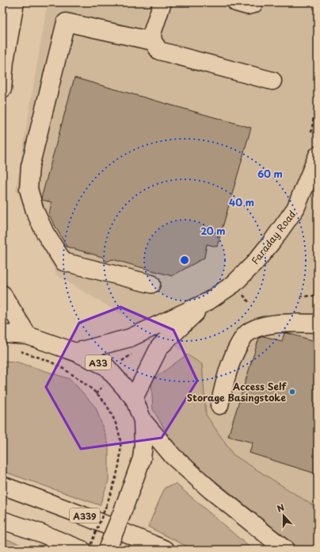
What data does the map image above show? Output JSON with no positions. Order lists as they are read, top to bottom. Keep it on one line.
{"streets":{"main road":["Faraday Road","A33","A339"]},"crossings":[["Faraday Road","A33"]],"places":["Access Self Storage Basingstoke"],"north":"top","rings":["60 m","40 m","20 m"]}
